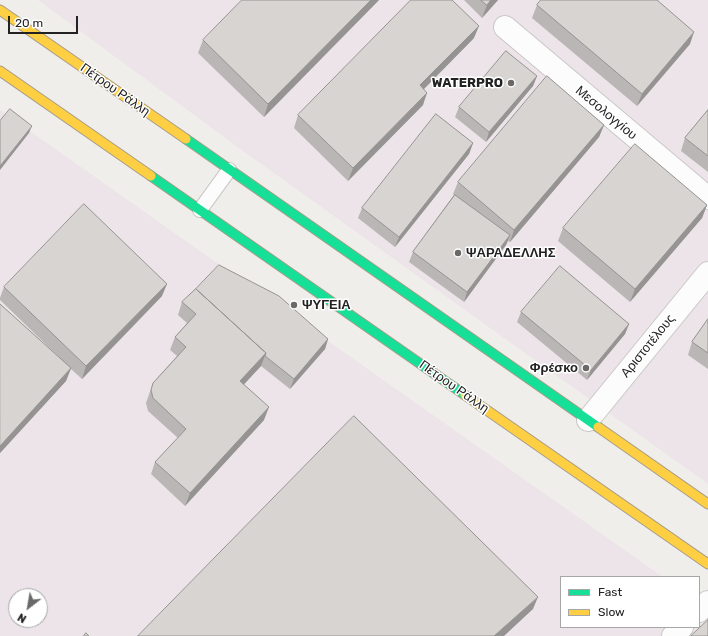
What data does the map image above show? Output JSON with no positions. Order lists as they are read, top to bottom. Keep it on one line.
{"streets":{"main road":["Πέτρου Ράλλη"],"street":["Μεσολογγίου","Αριστοτέλους"]},"crossings":[["Πέτρου Ράλλη","Αριστοτέλους"]],"places":["WATERPRO","ΨΑΡΑΔΕΛΛΗΣ","ΨΥΓΕΙΑ","Φρέσκο"],"legend":["Fast","Slow"],"scale_bar":"20 m","north":"bottom left"}
